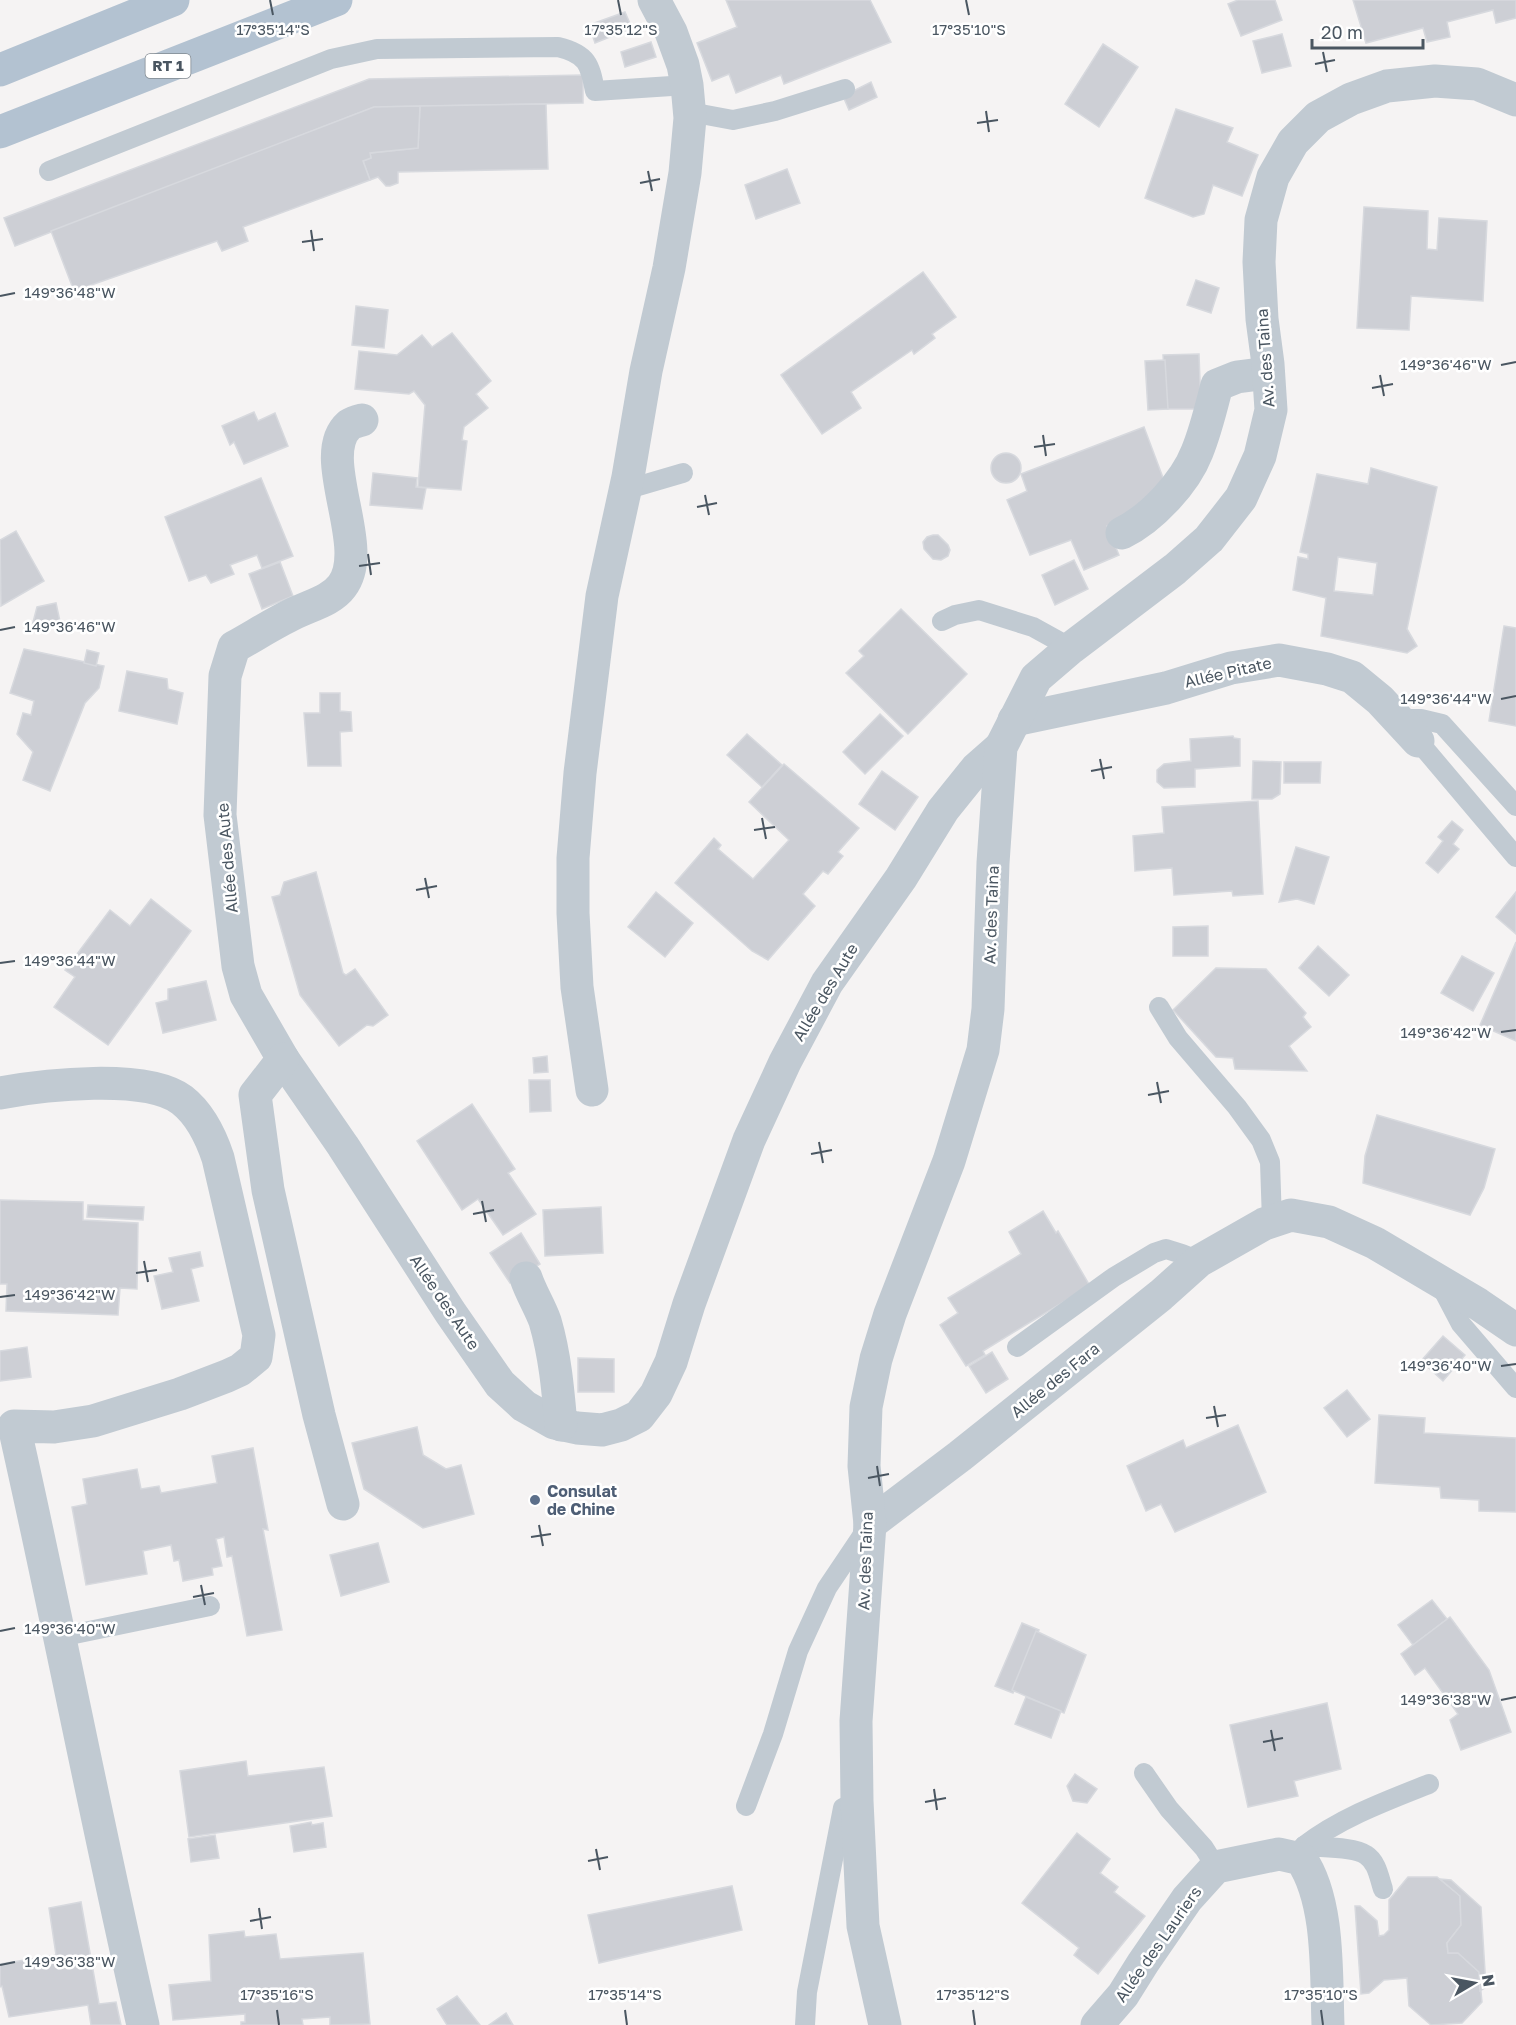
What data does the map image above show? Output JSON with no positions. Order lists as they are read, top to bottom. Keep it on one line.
{"streets":{"main road":["RT 1"],"street":["Av. des Taina","Allée Pitate","Allée des Aute","Allée des Fara","Allée des Lauriers"]},"crossings":[["Av. des Taina","Allée Pitate"],["Av. des Taina","Allée des Aute"],["Av. des Taina","Allée des Fara"],["Allée Pitate","Allée des Aute"]],"places":["Consulat de Chine"],"scale_bar":"20 m","north":"right","coordinates":["17°35'14\"S","17°35'12\"S","17°35'10\"S","149°36'48\"W","149°36'46\"W","149°36'44\"W","149°36'42\"W","149°36'40\"W","149°36'38\"W","17°35'16\"S"]}
